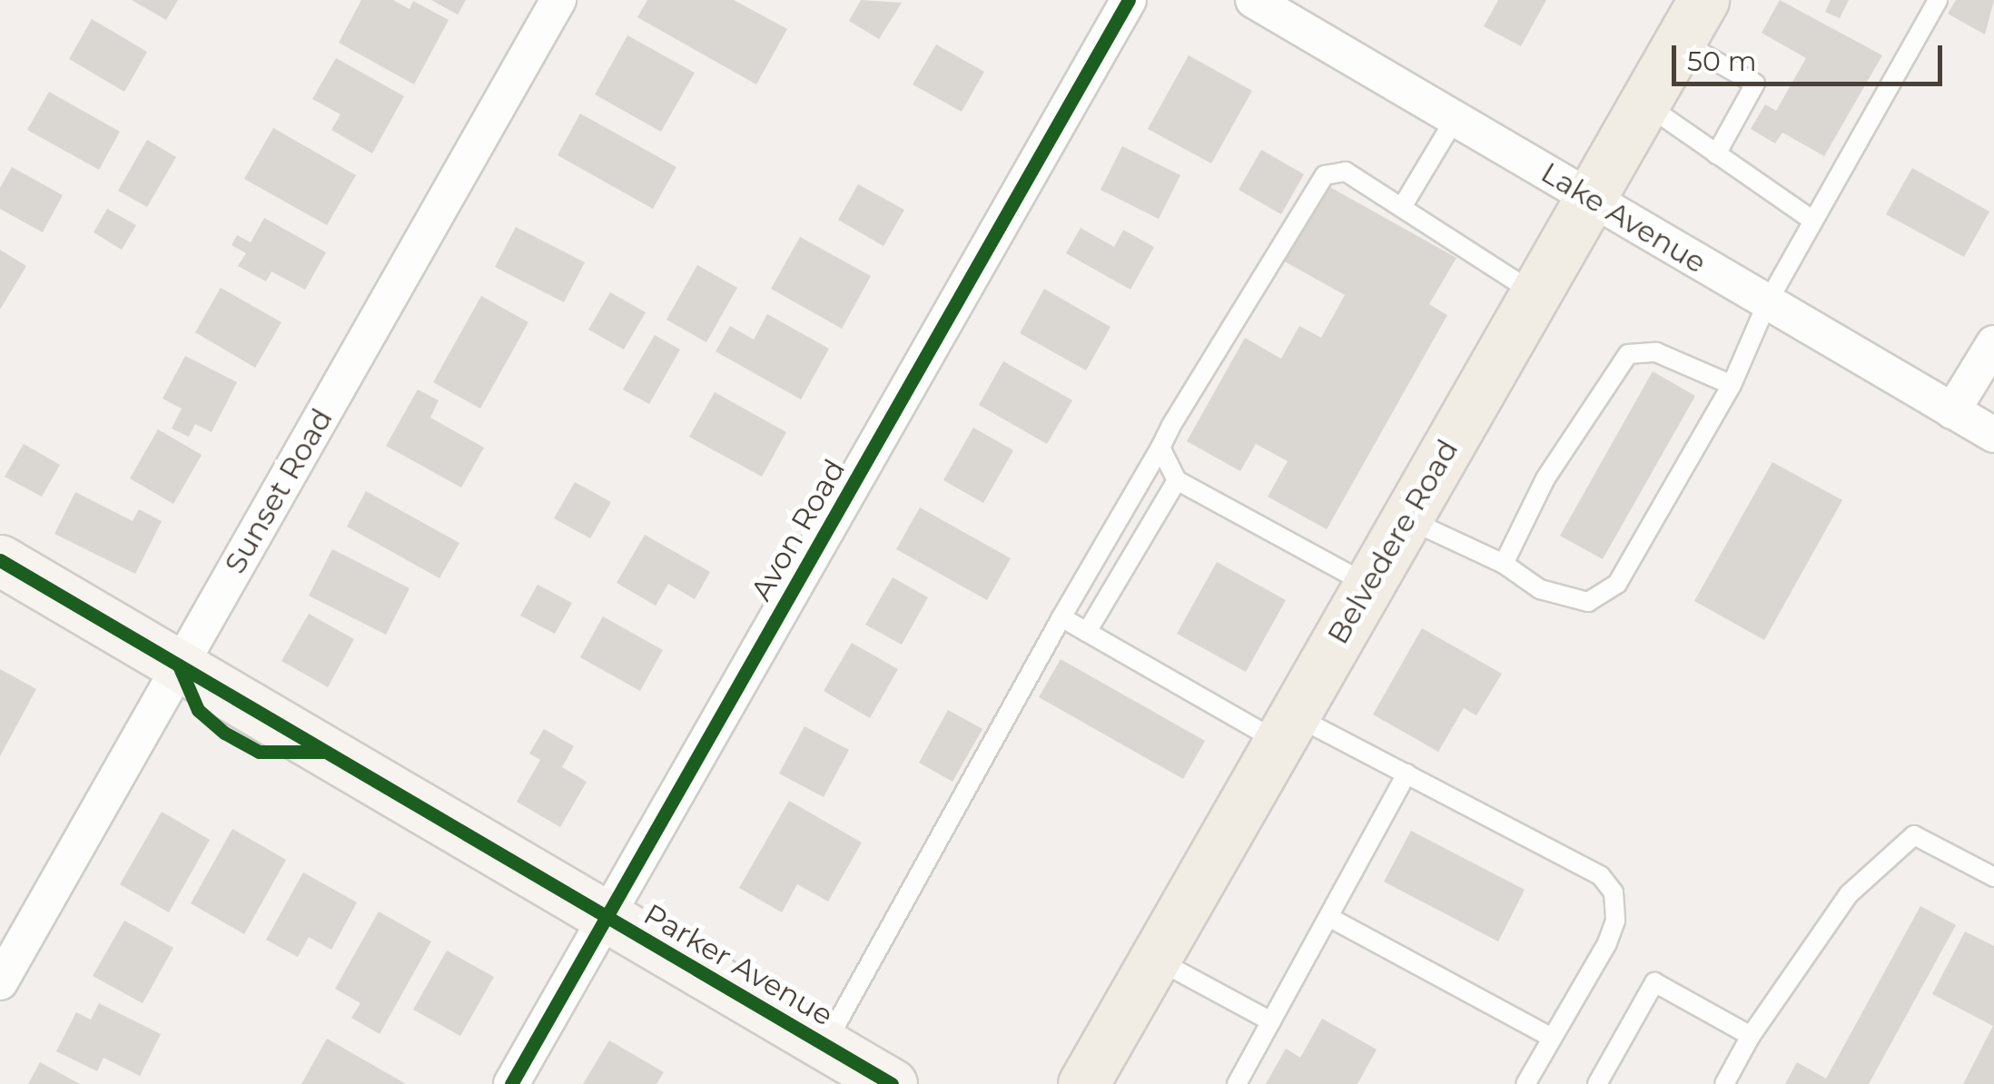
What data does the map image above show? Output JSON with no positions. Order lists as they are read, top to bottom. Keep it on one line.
{"streets":{"main road":["Belvedere Road"],"street":["Lake Avenue","Sunset Road","Avon Road","Parker Avenue"]},"crossings":[["Lake Avenue","Belvedere Road"],["Sunset Road","Parker Avenue"],["Avon Road","Parker Avenue"]],"scale_bar":"50 m"}
